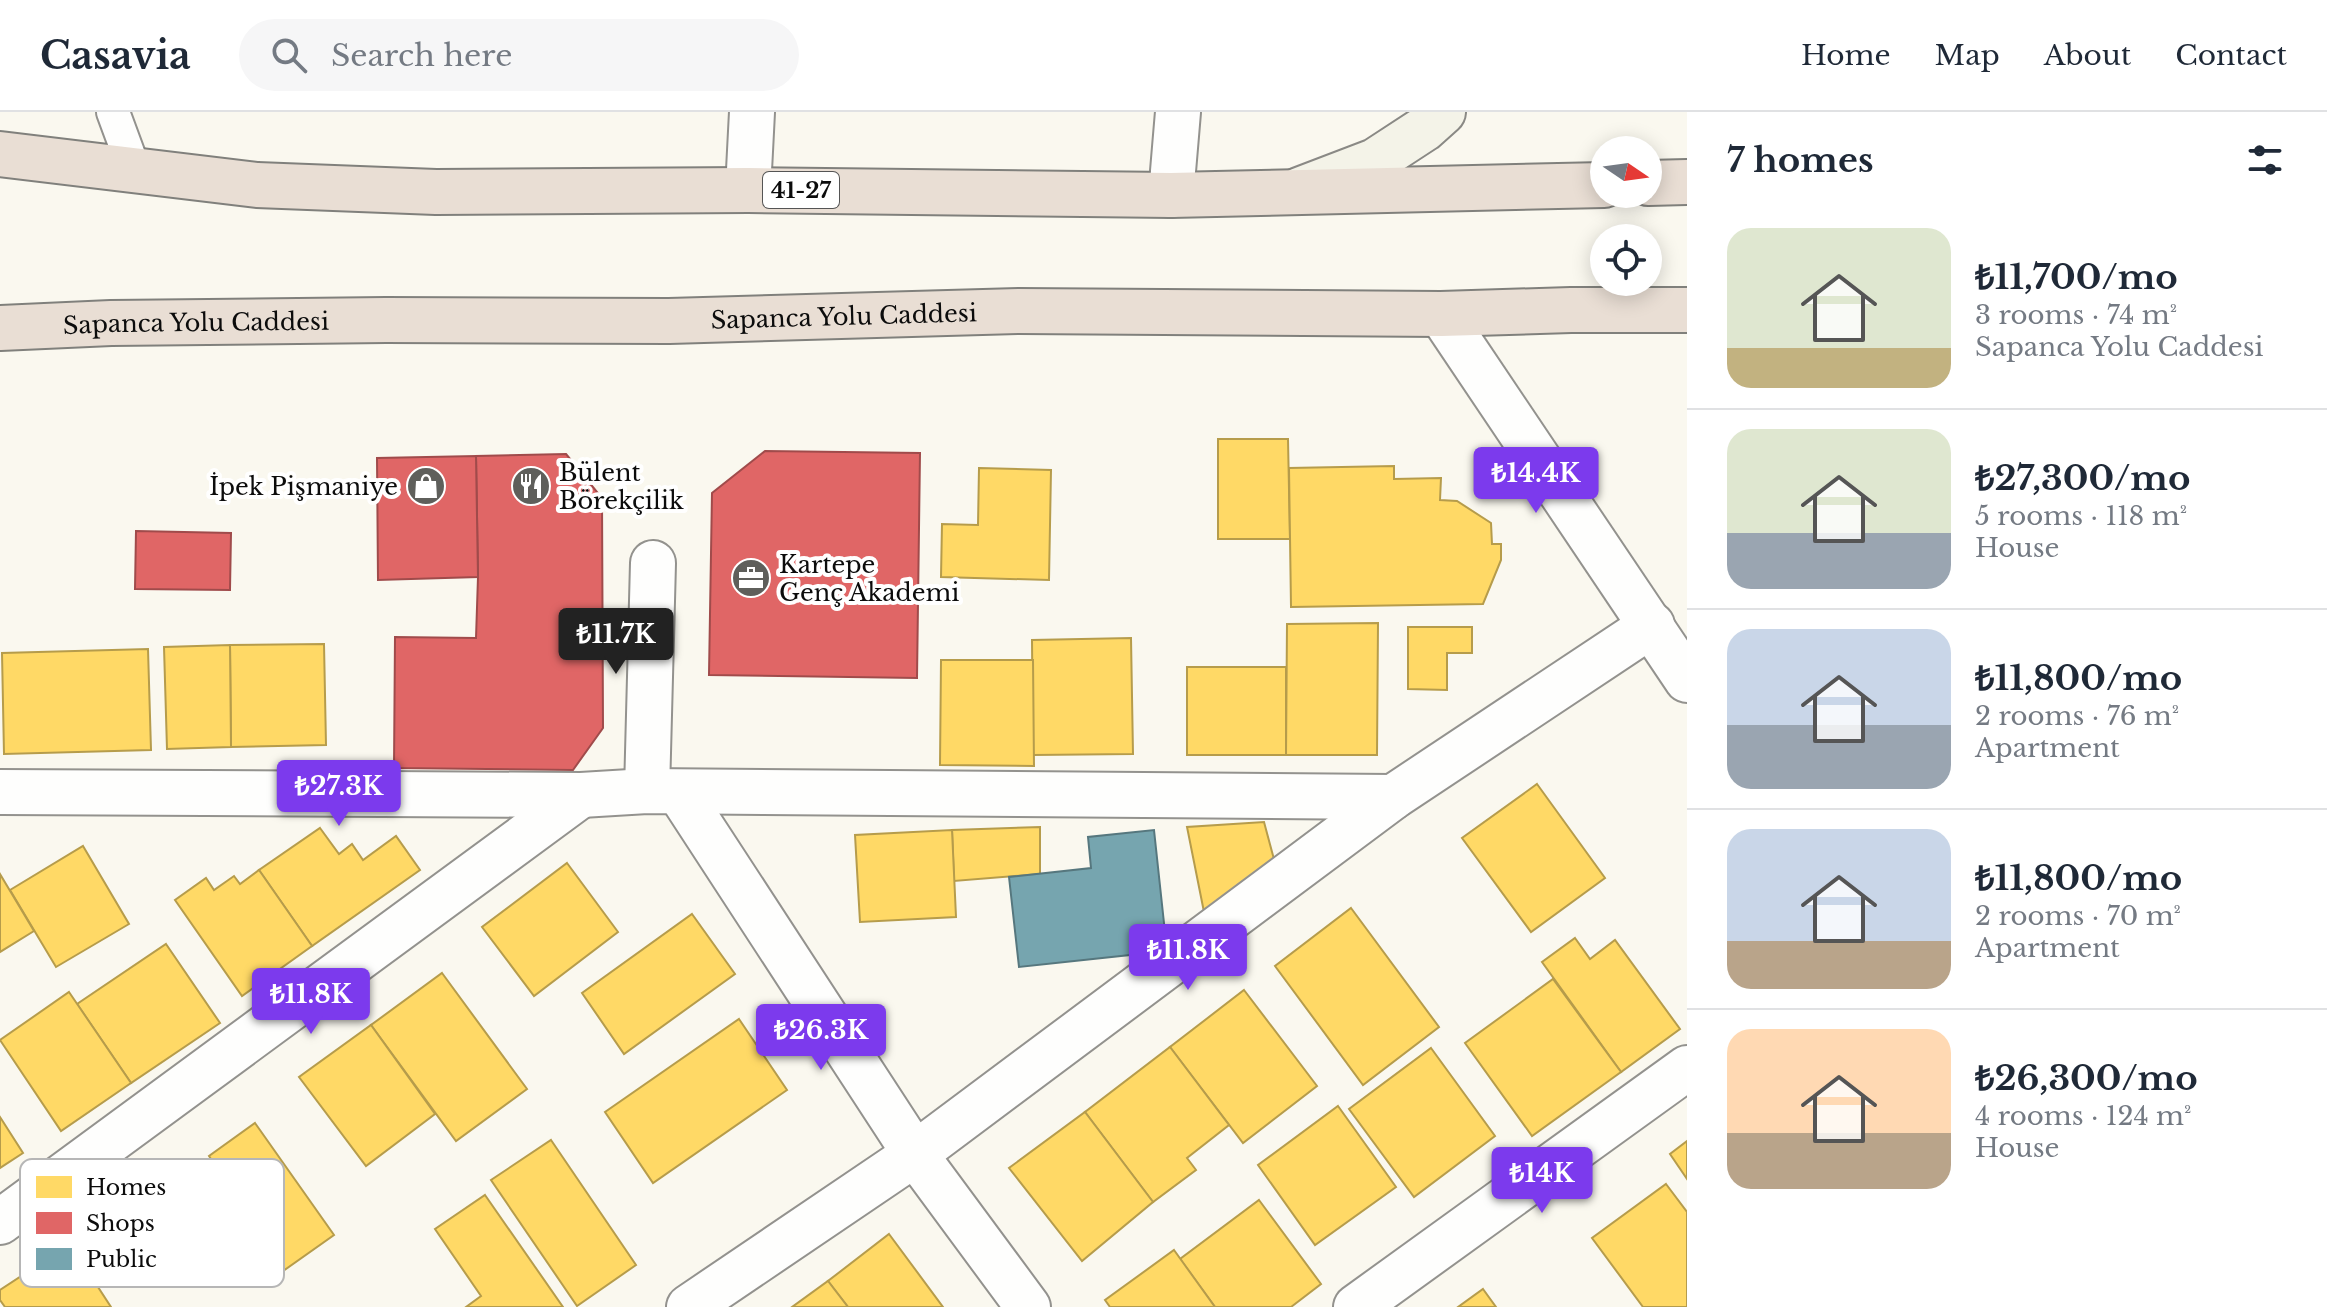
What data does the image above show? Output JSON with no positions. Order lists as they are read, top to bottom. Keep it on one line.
{"streets":{"highway":["41-27","Sapanca Yolu Caddesi"]},"places":{"shop":["İpek Pişmaniye"],"restaurant":["Bülent Börekçilik"],"office":["Kartepe Genç Akademi"]},"legend":["Homes","Shops","Public"],"north":"right","page":{"header":"Casavia","search":"Search here","nav":["Home","Map","About","Contact"],"heading":"7 homes","list":[{"name":"₺11,700/mo","note":"3 rooms · 74 m² · Sapanca Yolu Caddesi"},{"name":"₺27,300/mo","note":"5 rooms · 118 m² · House"},{"name":"₺11,800/mo","note":"2 rooms · 76 m² · Apartment"},{"name":"₺11,800/mo","note":"2 rooms · 70 m² · Apartment"},{"name":"₺26,300/mo","note":"4 rooms · 124 m² · House"}],"price":["₺14.4K","₺11.7K","₺27.3K","₺11.8K","₺11.8K","₺26.3K","₺14K"]}}
